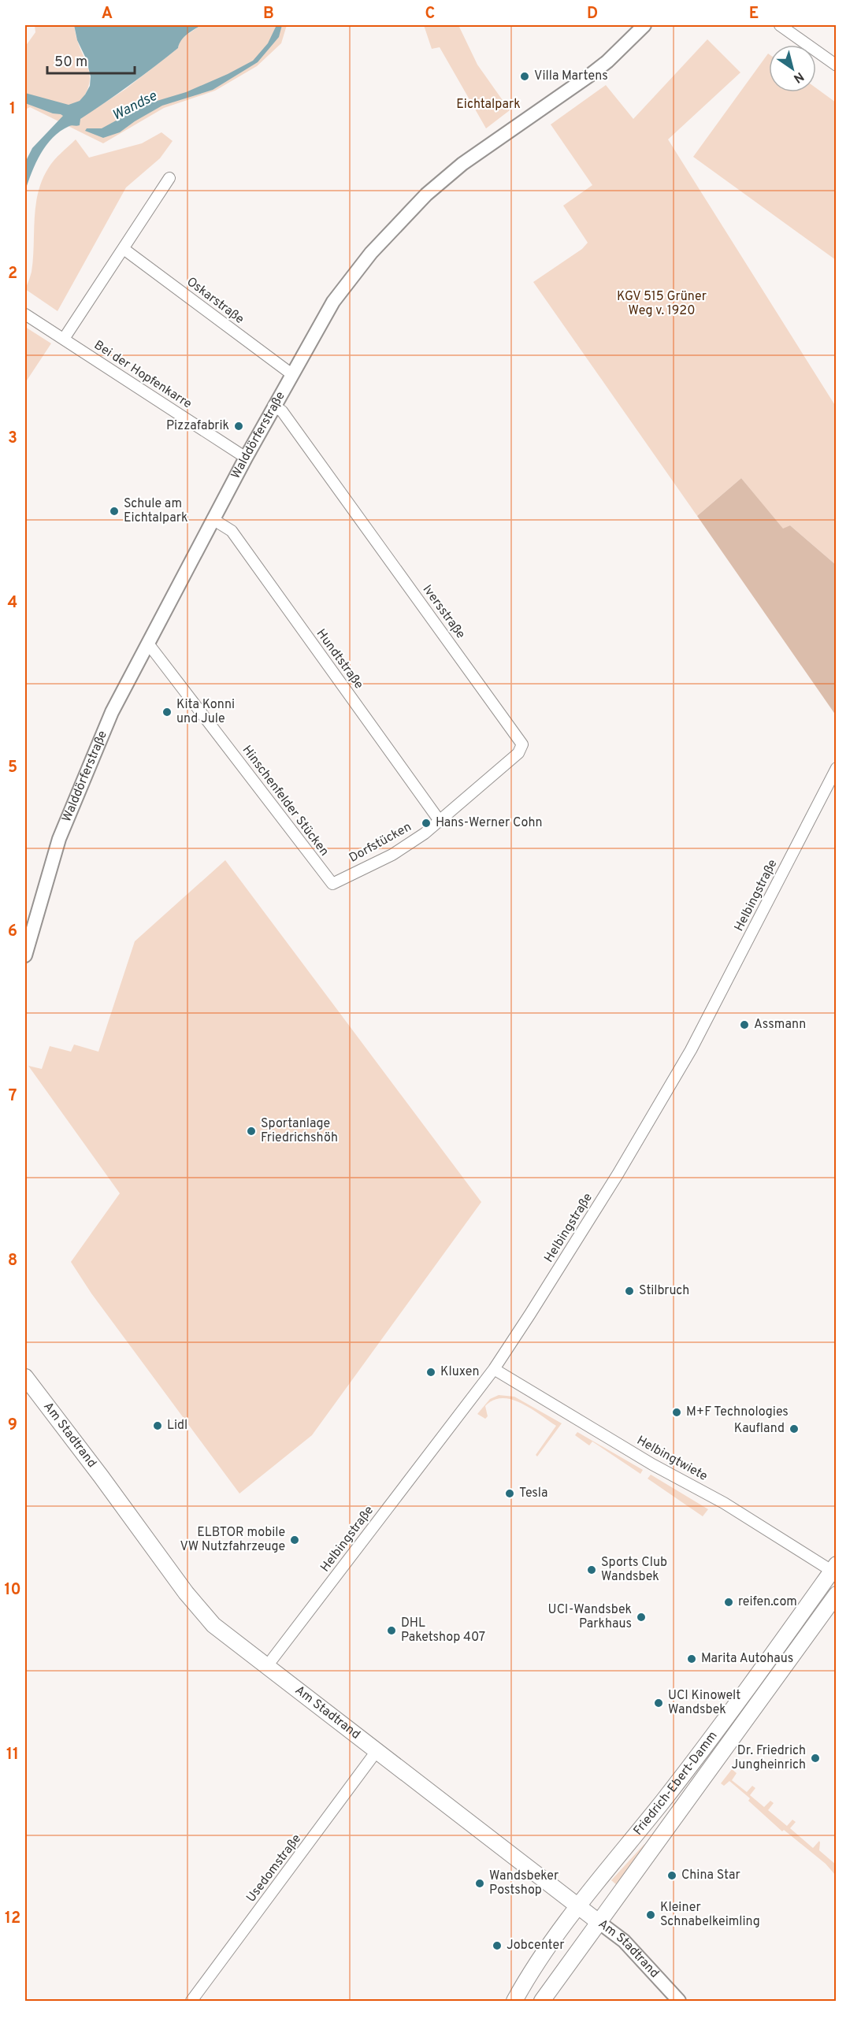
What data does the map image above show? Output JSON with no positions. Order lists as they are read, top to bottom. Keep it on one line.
{"streets":{"main road":["Am Stadtrand","Friedrich-Ebert-Damm"],"street":["Oskarstraße","Bei der Hopfenkarre","Walddörferstraße","Iversstraße","Hundtstraße","Hinschenfelder Stücken","Dorfstücken","Helbingstraße","Helbingtwiete","Usedomstraße"]},"crossings":[["Oskarstraße","Walddörferstraße"],["Bei der Hopfenkarre","Walddörferstraße"],["Walddörferstraße","Iversstraße"],["Walddörferstraße","Hundtstraße"],["Walddörferstraße","Hinschenfelder Stücken"],["Iversstraße","Hundtstraße"],["Iversstraße","Dorfstücken"],["Hundtstraße","Dorfstücken"],["Hinschenfelder Stücken","Dorfstücken"],["Helbingstraße","Am Stadtrand"],["Helbingstraße","Helbingtwiete"],["Am Stadtrand","Friedrich-Ebert-Damm"],["Am Stadtrand","Usedomstraße"],["Helbingtwiete","Friedrich-Ebert-Damm"]],"water":["Wandse"],"parks":["Eichtalpark","KGV 515 Grüner Weg v. 1920"],"places":["Villa Martens","Pizzafabrik","Schule am Eichtalpark","Kita Konni und Jule","Hans-Werner Cohn","Assmann","Sportanlage Friedrichshöh","Stilbruch","Kluxen","M+F Technologies","Lidl","Kaufland","Tesla","ELBTOR mobile VW Nutzfahrzeuge","Sports Club Wandsbek","reifen.com","UCI-Wandsbek Parkhaus","DHL Paketshop 407","Marita Autohaus","UCI Kinowelt Wandsbek","Dr. Friedrich Jungheinrich","China Star","Wandsbeker Postshop","Kleiner Schnabelkeimling","Jobcenter"],"scale_bar":"50 m","north":"bottom right","grid":{"columns":["A","B","C","D","E"],"rows":["1","2","3","4","5","6","7","8","9","10","11","12"]}}
